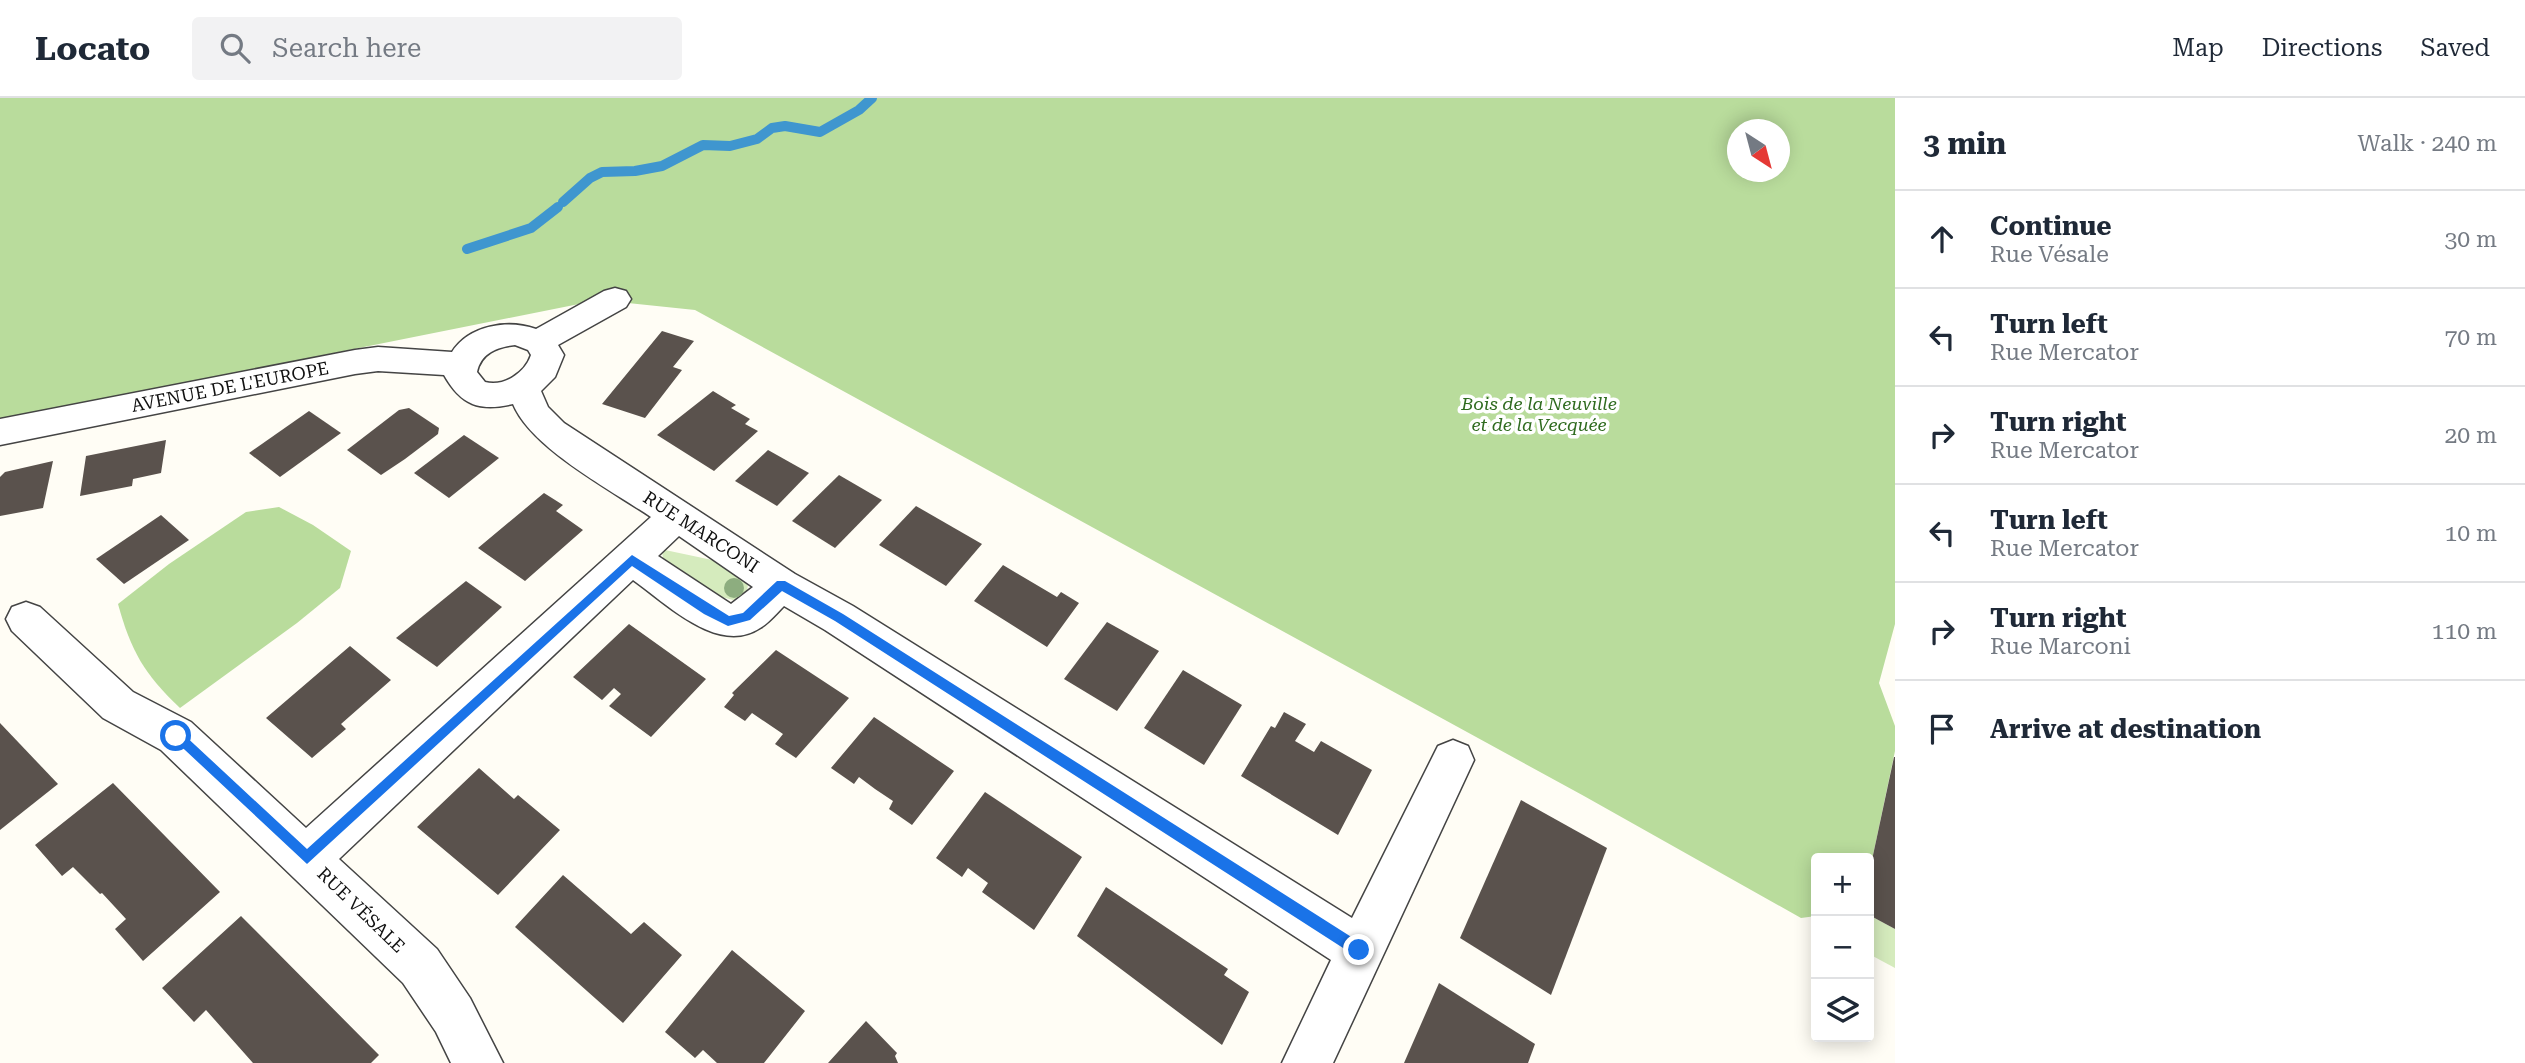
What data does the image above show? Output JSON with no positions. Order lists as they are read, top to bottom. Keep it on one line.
{"streets":{"street":["AVENUE DE L'EUROPE","RUE MARCONI","RUE VÉSALE"]},"crossings":[["AVENUE DE L'EUROPE","RUE MARCONI"]],"parks":["Bois de la Neuville et de la Vecquée"],"north":"bottom right","page":{"header":"Locato","search":"Search here","nav":["Map","Directions","Saved"],"heading":["3 min","Walk · 240 m"],"list":[["Continue","Rue Vésale","30 m"],["Turn left","Rue Mercator","70 m"],["Turn right","Rue Mercator","20 m"],["Turn left","Rue Mercator","10 m"],["Turn right","Rue Marconi","110 m"],"Arrive at destination"],"map_buttons":["+","−"]}}
